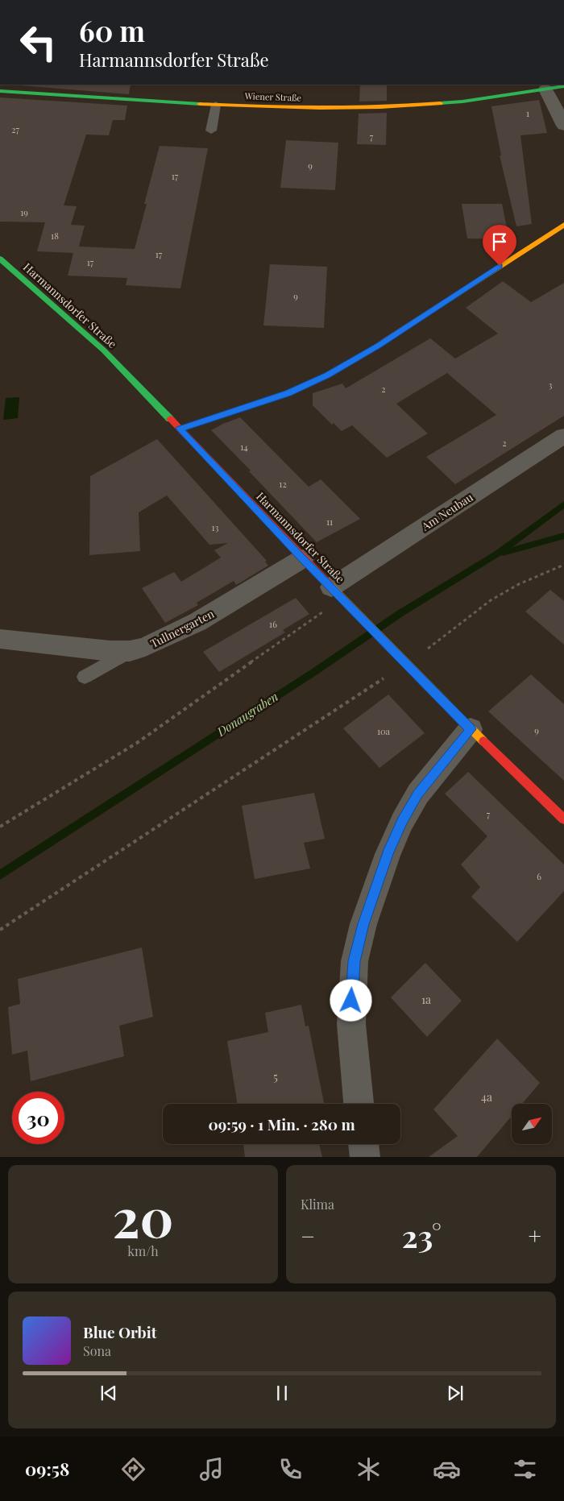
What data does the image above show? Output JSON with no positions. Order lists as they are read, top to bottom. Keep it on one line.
{"streets":{"street":["Wiener Straße","Harmannsdorfer Straße","Am Neubau","Tullnergarten"]},"crossings":[["Harmannsdorfer Straße","Am Neubau"],["Harmannsdorfer Straße","Tullnergarten"]],"water":["Donaugraben"],"house_numbers":["1","27","7","9","17","19","18","17","17","9","3","2","2","14","12","11","13","16","9","10a","7","6","1a","5","4a"],"north":"top right","page":{"turn":["60 m","Harmannsdorfer Straße"],"limit":"30","trip":"09:59 · 1 Min. · 280 m","tile":[["20","km/h"],"Klima"],"heat":["−","23°","+"],"song":["Blue Orbit","Sona"],"tabs":"09:58"}}
